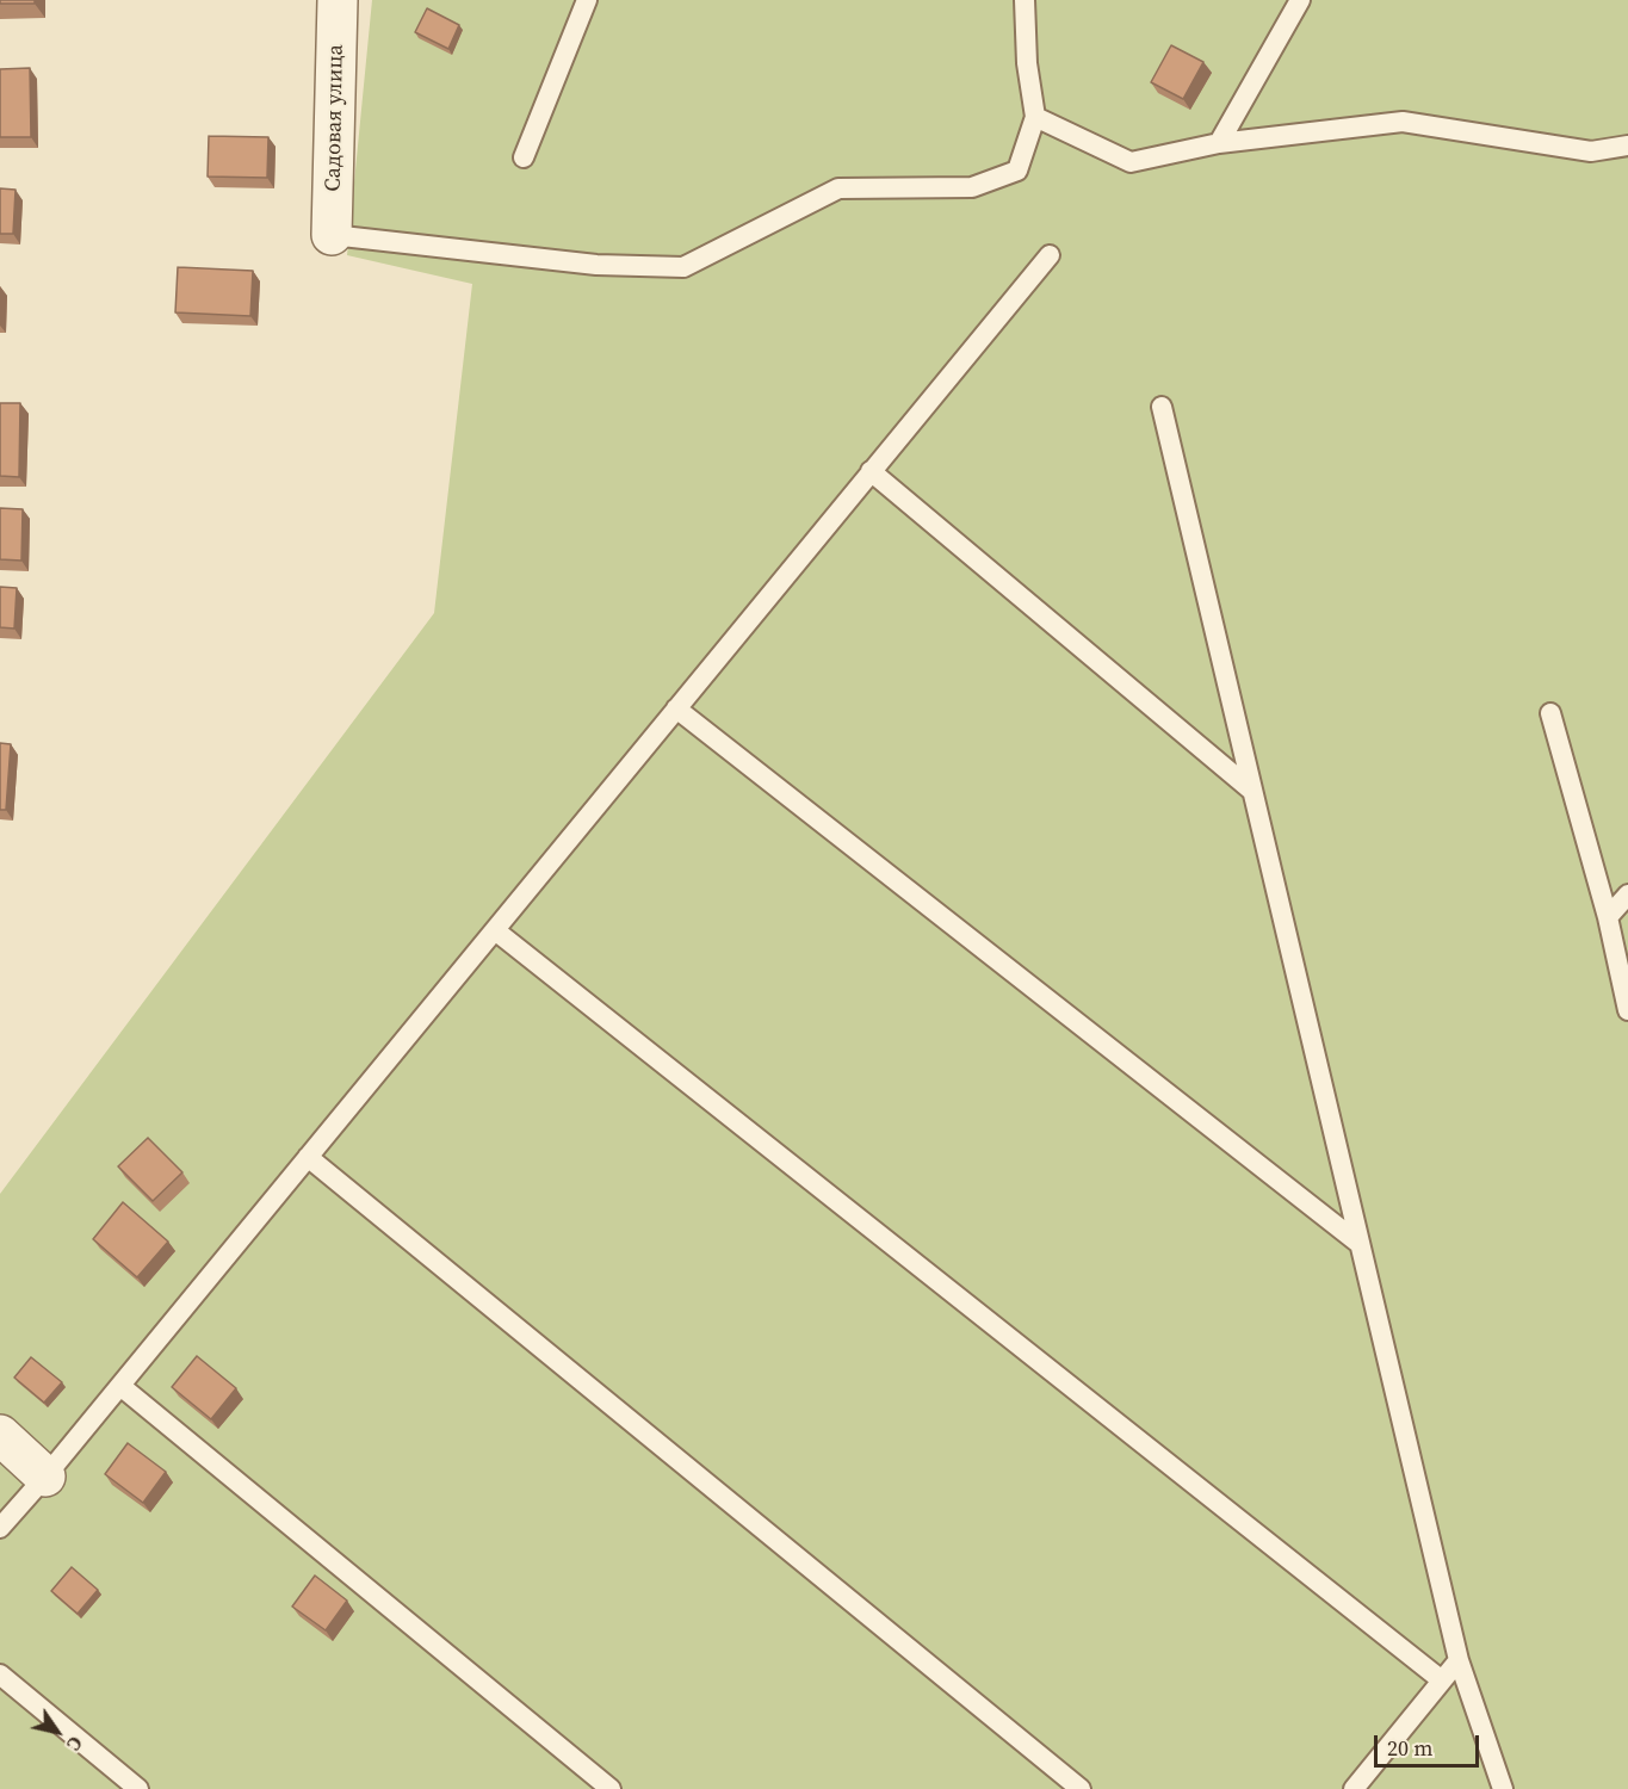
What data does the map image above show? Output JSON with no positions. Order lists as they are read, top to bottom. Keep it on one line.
{"streets":{"street":["Садовая улица"]},"scale_bar":"20 m","north":"bottom right"}
